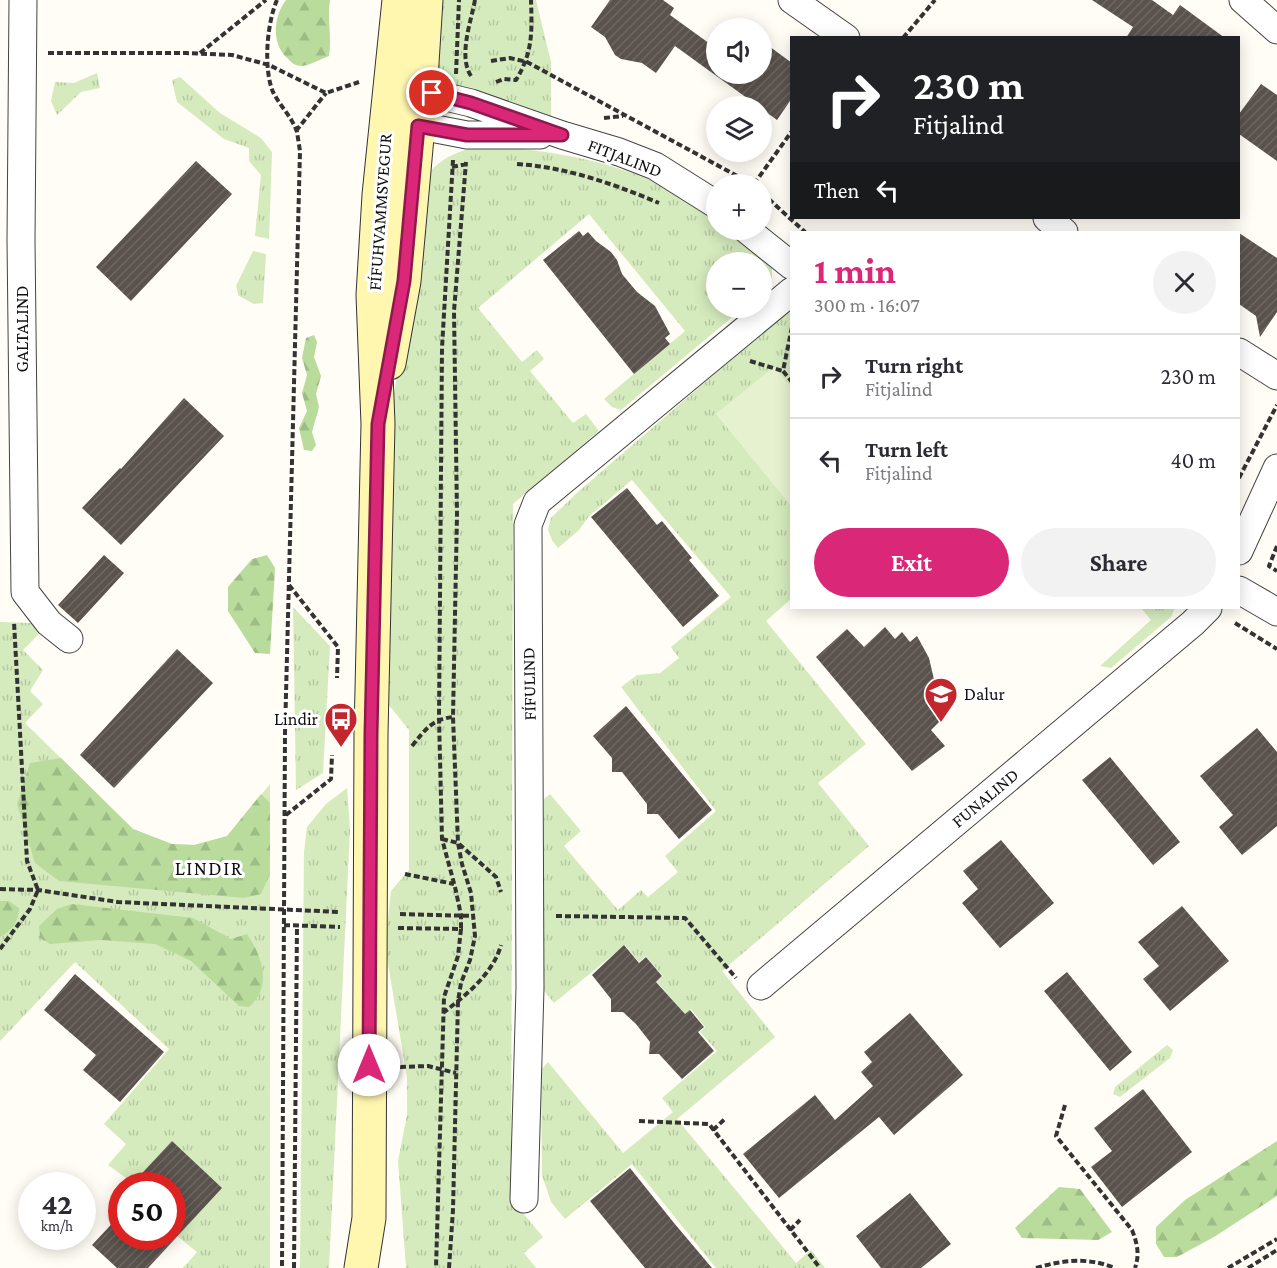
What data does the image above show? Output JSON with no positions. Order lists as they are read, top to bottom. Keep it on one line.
{"streets":{"main road":["FÍFUHVAMMSVEGUR"],"street":["FITJALIND","GALTALIND","FÍFULIND","FUNALIND"]},"crossings":[["FITJALIND","FÍFUHVAMMSVEGUR"]],"districts":["LINDIR"],"places":{"school or university":["Dalur"],"bus stop":["Lindir"]},"page":{"map_buttons":["+","−"],"turn":["230 m","Fitjalind"],"then":"Then","heading":["1 min","300 m · 16:07"],"list":[{"name":"Turn right","note":"Fitjalind","value":"230 m"},{"name":"Turn left","note":"Fitjalind","value":"40 m"}],"buttons":["Exit","Share"],"speed":"42 km/h","limit":"50"}}
